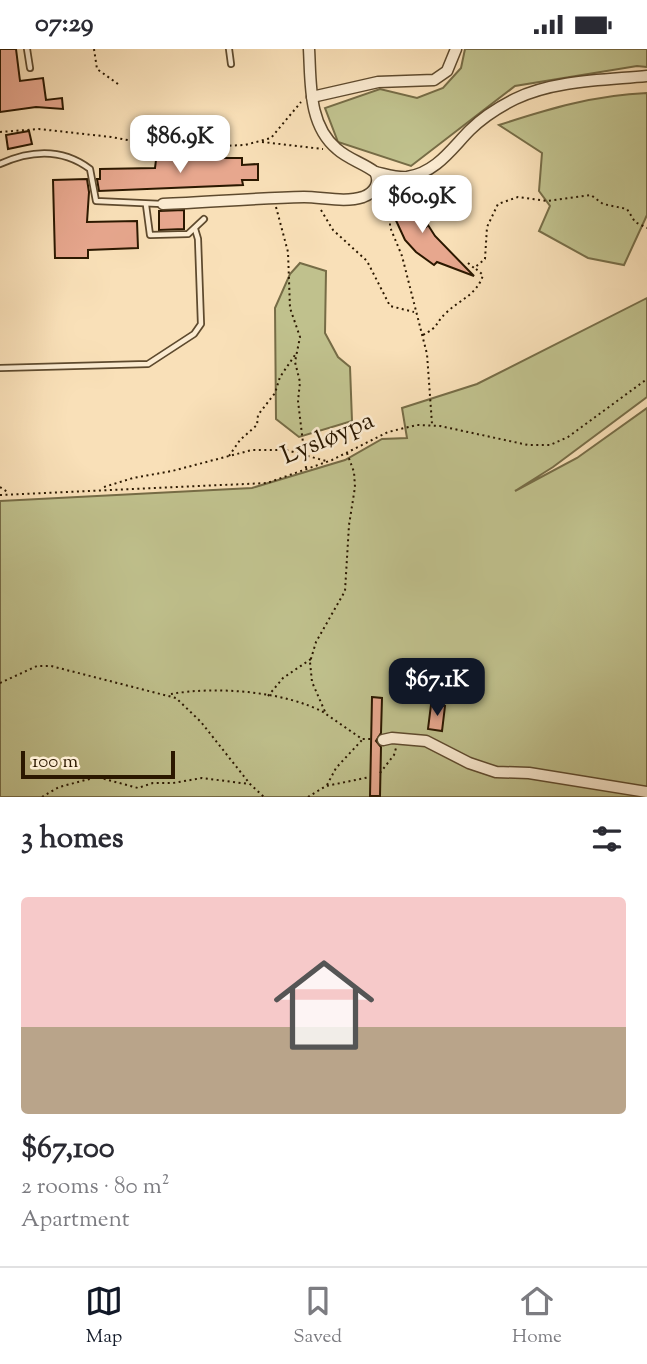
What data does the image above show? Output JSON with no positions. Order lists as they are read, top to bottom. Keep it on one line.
{"streets":{"path":["Lysløypa"]},"scale_bar":"100 m","page":{"status":"07:29","price":["$86.9K","$60.9K","$67.1K"],"scale":"100 m","heading":"3 homes","list":[{"name":"$67,100","note":"2 rooms · 80 m² · Apartment"}],"tabs":["Map","Saved","Home"]}}
